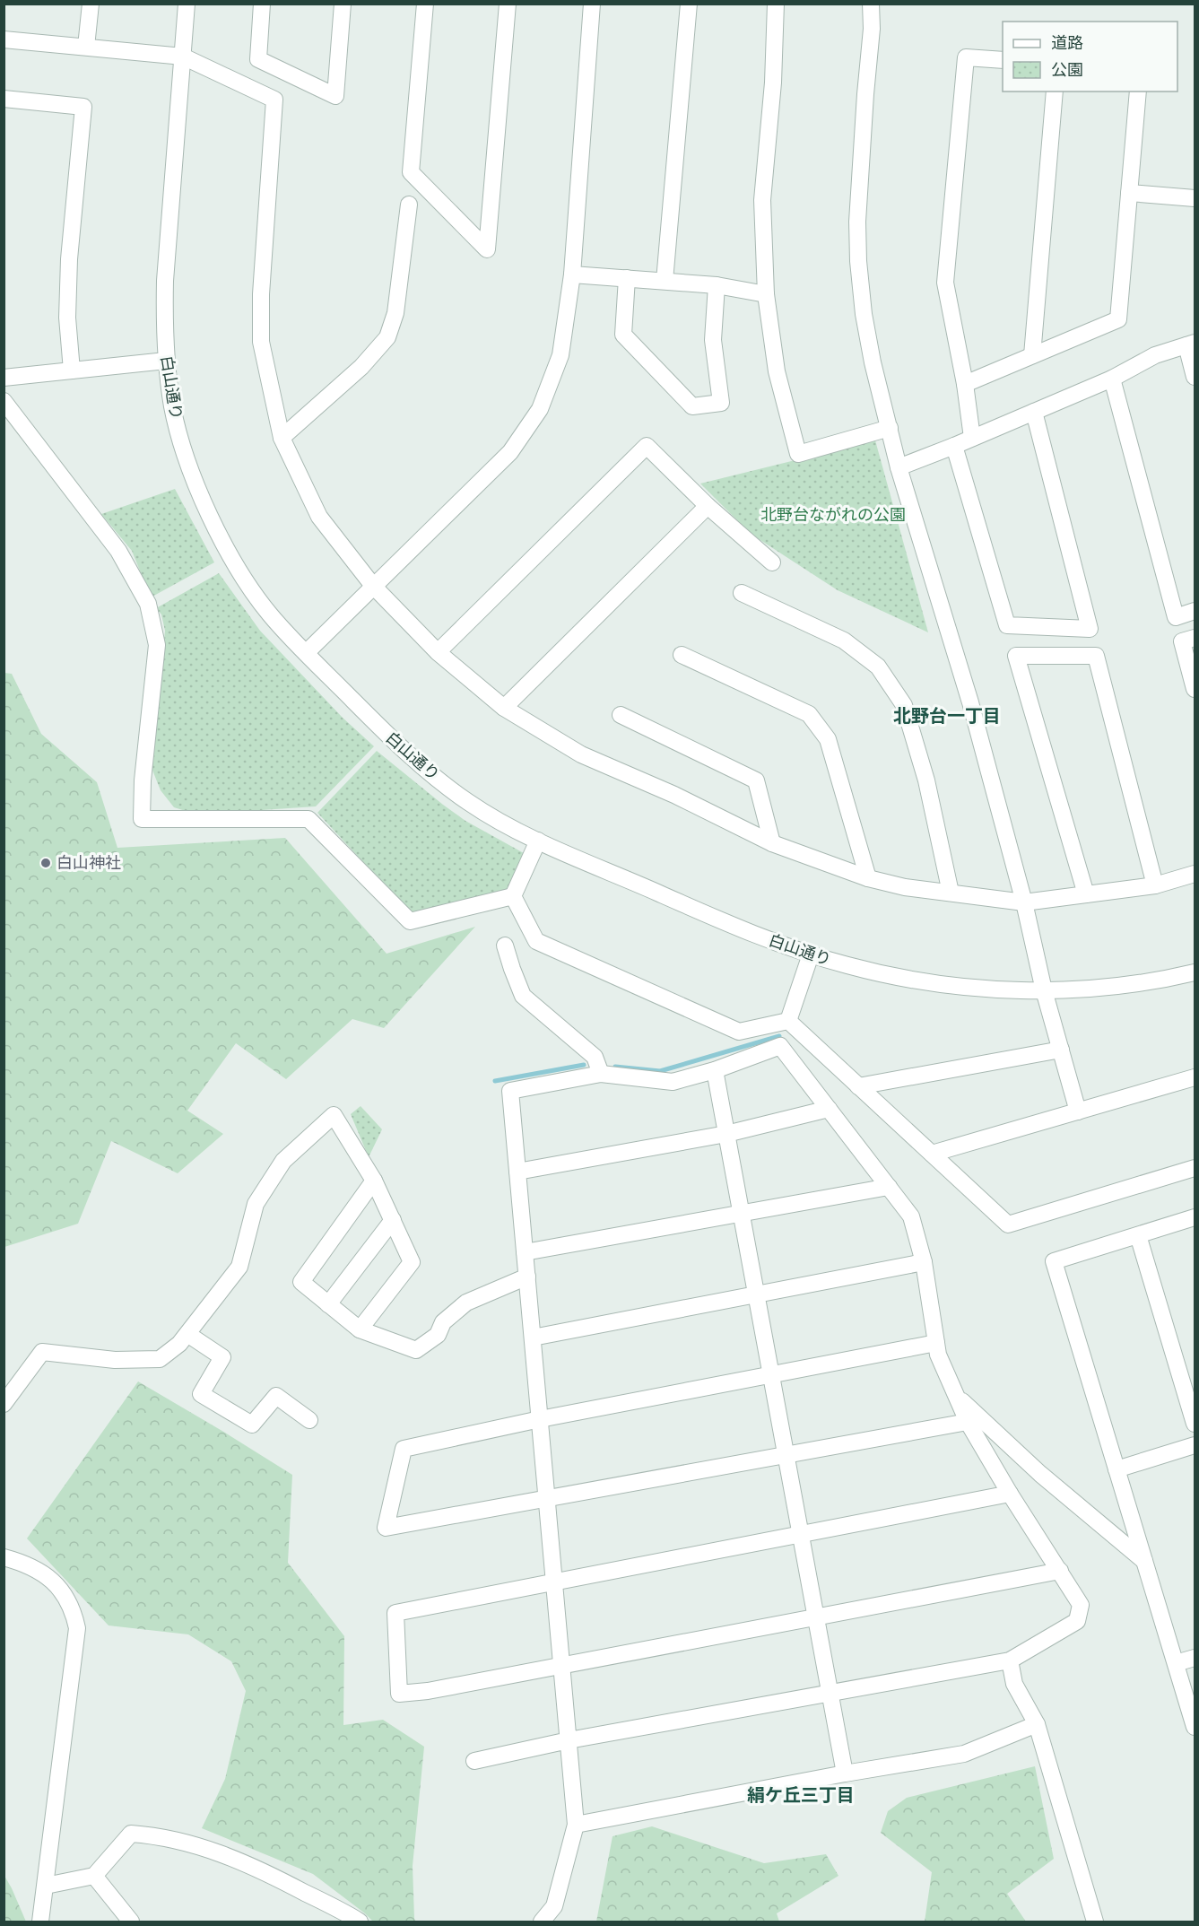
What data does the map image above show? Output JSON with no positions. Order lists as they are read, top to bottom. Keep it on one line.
{"streets":{"street":["白山通り"]},"districts":["北野台一丁目","絹ケ丘三丁目"],"parks":["北野台ながれの公園"],"places":["白山神社"],"legend":["道路","公園"]}
